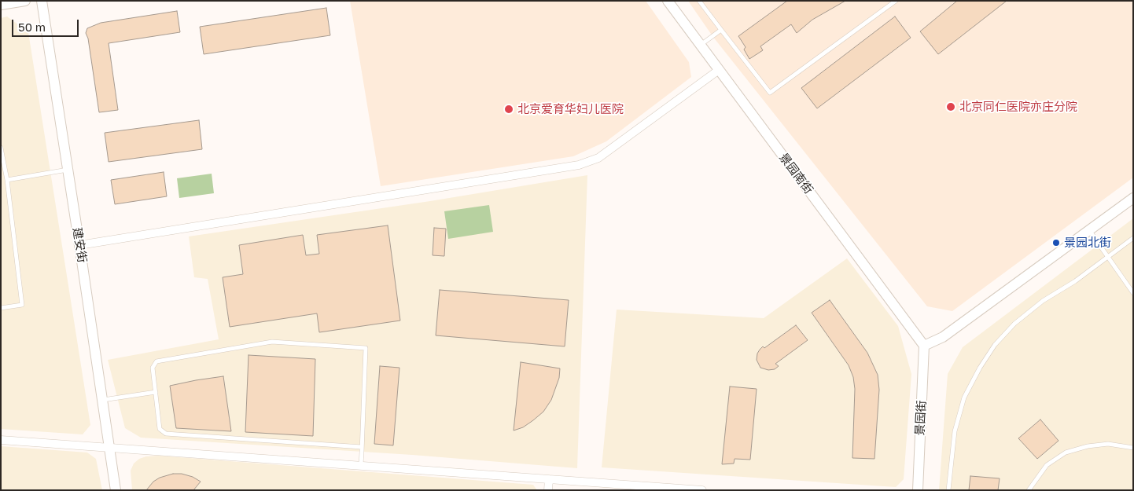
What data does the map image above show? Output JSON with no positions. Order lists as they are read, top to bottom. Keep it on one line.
{"streets":{"street":["景园南街","建安街","景园街"]},"crossings":[["景园南街","景园街"]],"places":["北京同仁医院亦庄分院","北京爱育华妇儿医院","景园北街"],"scale_bar":"50 m"}
